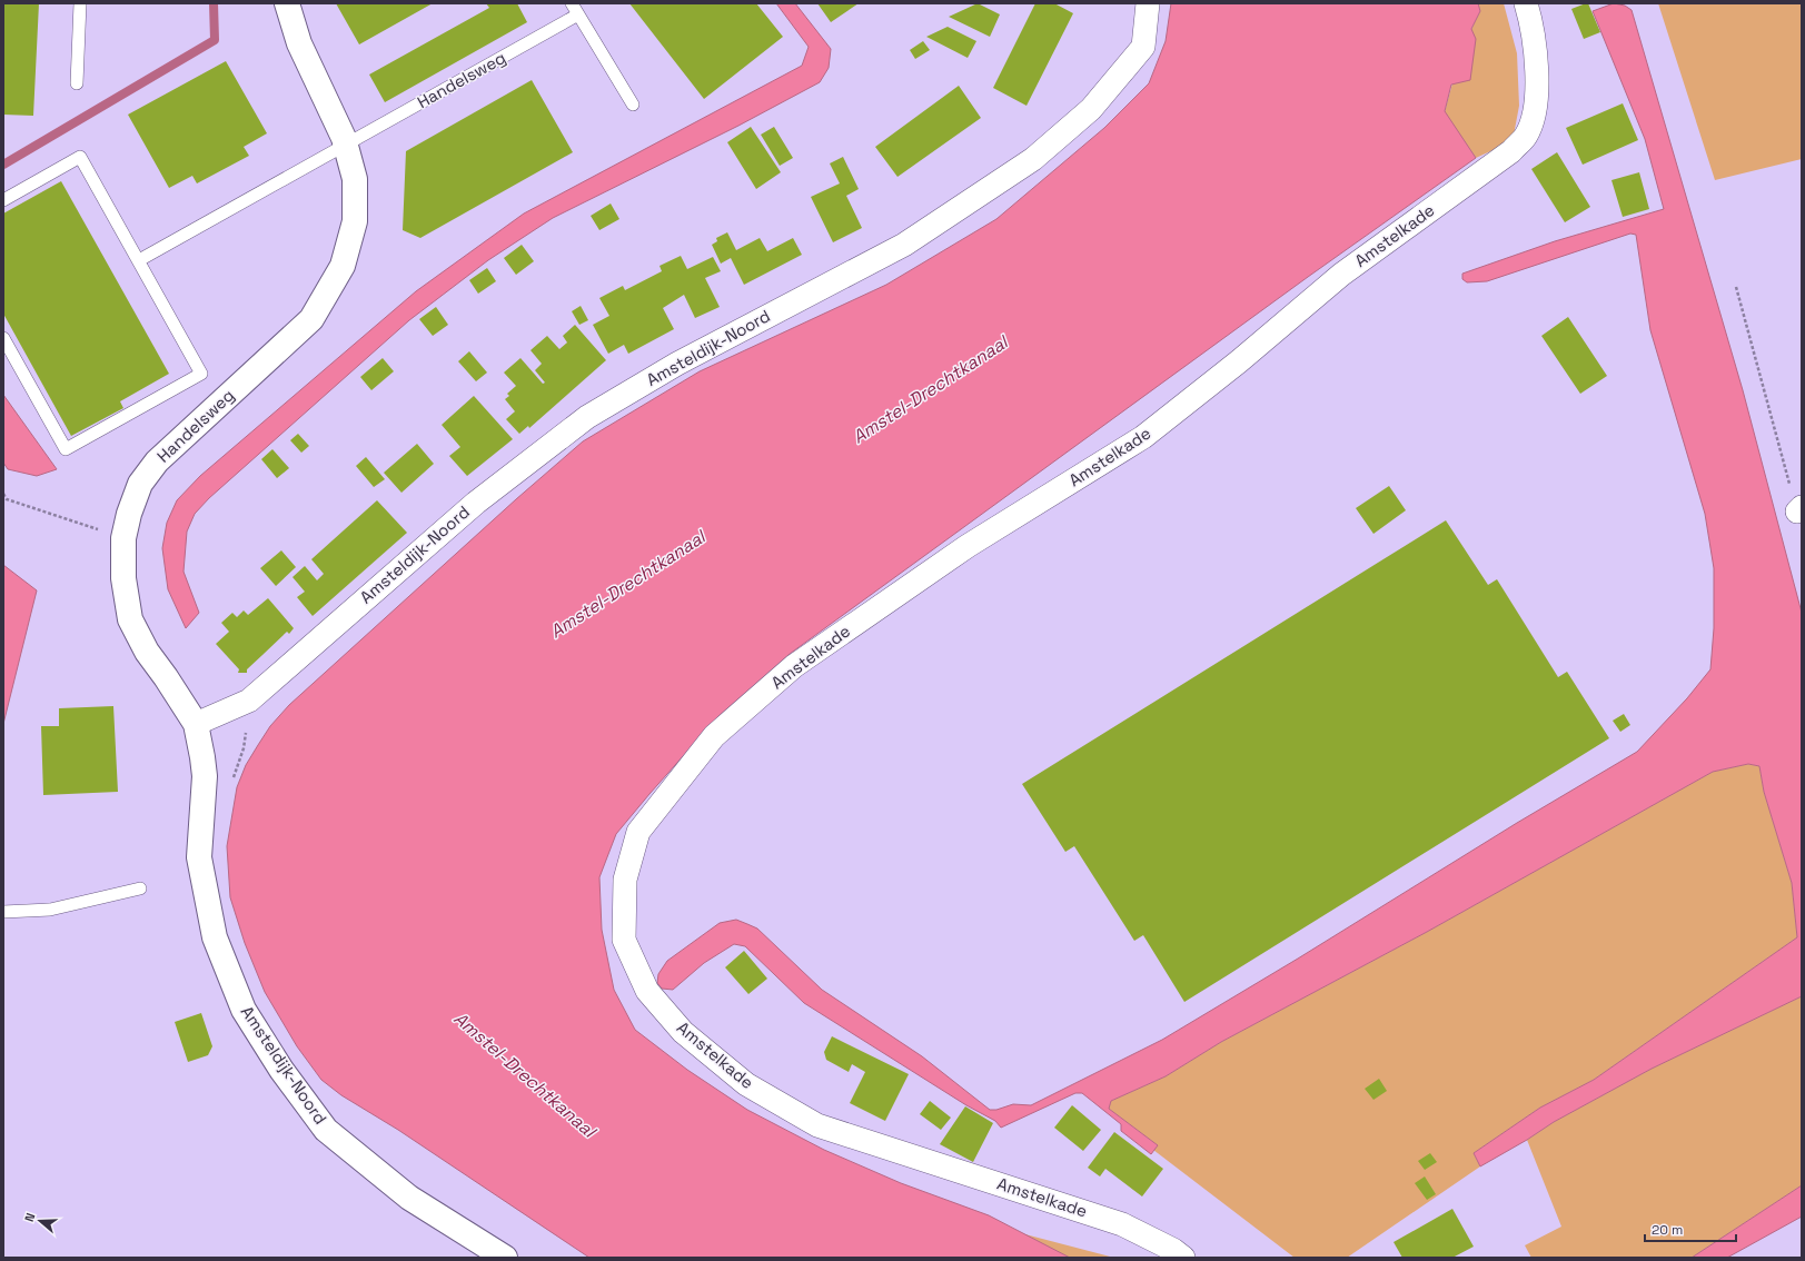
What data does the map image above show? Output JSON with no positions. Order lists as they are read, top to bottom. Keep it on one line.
{"streets":{"street":["Handelsweg","Amstelkade","Amsteldijk-Noord"]},"crossings":[["Handelsweg","Amsteldijk-Noord"]],"water":["Amstel-Drechtkanaal"],"scale_bar":"20 m","north":"left"}
